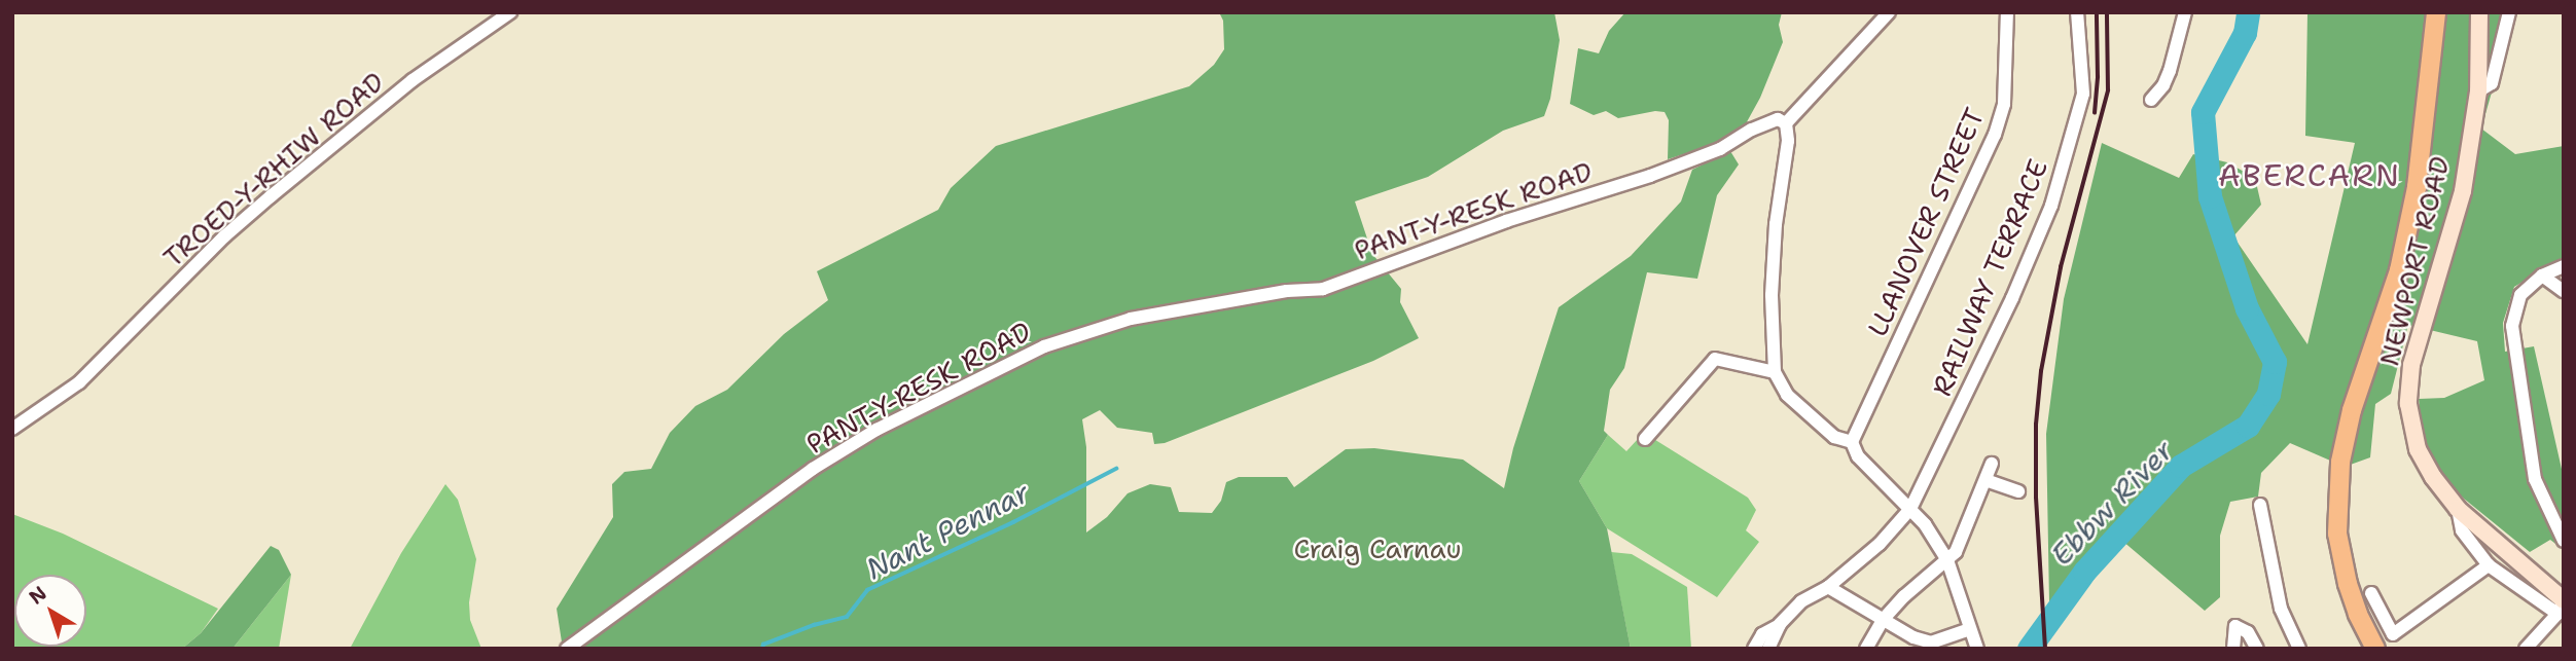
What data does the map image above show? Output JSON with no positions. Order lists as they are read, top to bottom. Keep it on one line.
{"streets":{"main road":["NEWPORT ROAD"],"street":["TROED-Y-RHIW ROAD","PANT-Y-RESK ROAD","LLANOVER STREET","RAILWAY TERRACE"]},"districts":["ABERCARN"],"water":["Ebbw River","Nant Pennar"],"parks":["Craig Carnau"],"north":"top left"}
